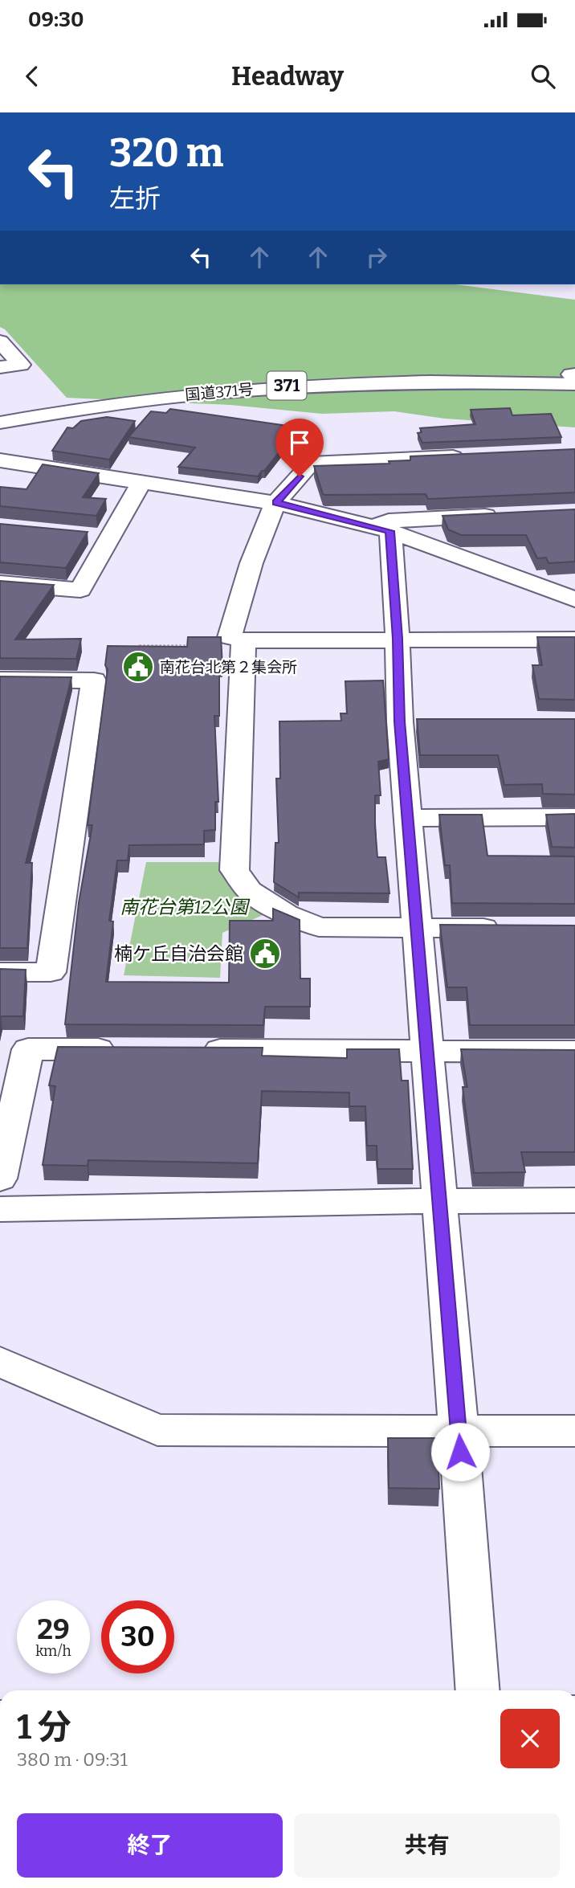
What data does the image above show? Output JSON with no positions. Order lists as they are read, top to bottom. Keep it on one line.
{"streets":{"main road":["371","国道371号"]},"parks":["南花台第12公園"],"places":{"public building":["南花台北第２集会所","楠ケ丘自治会館"]},"page":{"status":"09:30","header":"Headway","turn":["320 m","左折"],"speed":"29 km/h","limit":"30","heading":["1 分","380 m · 09:31"],"buttons":["終了","共有"]}}
